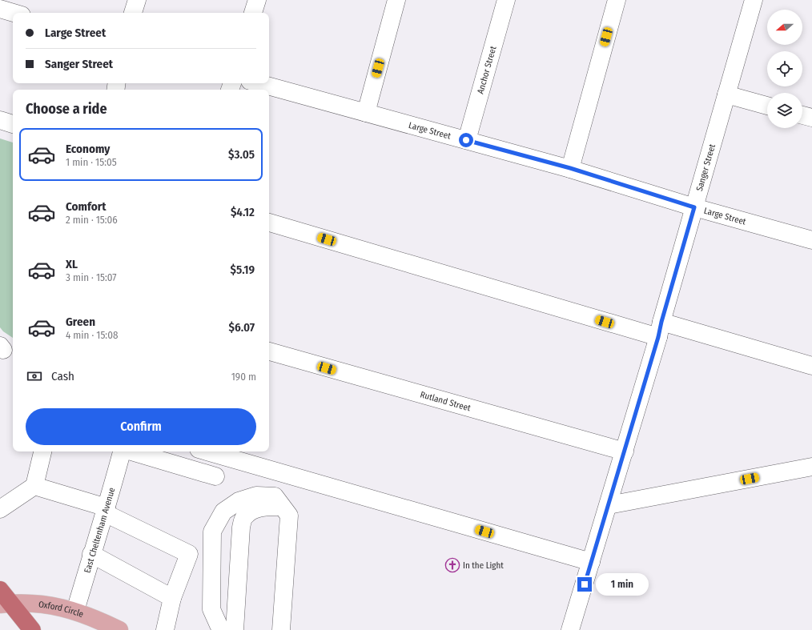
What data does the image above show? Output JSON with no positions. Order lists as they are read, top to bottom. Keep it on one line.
{"streets":{"main road":["Oxford Circle"],"street":["Anchor Street","Large Street","Sanger Street","Rutland Street","East Cheltenham Avenue"]},"crossings":[["Anchor Street","Large Street"],["Large Street","Sanger Street"],["Sanger Street","Rutland Street"],["East Cheltenham Avenue","Oxford Circle"]],"places":{"church":["In the Light"]},"north":"left","page":{"banner":["Large Street","Sanger Street"],"heading":"Choose a ride","list":[{"name":"Economy","note":"1 min · 15:05","value":"$3.05"},{"name":"Comfort","note":"2 min · 15:06","value":"$4.12"},{"name":"XL","note":"3 min · 15:07","value":"$5.19"},{"name":"Green","note":"4 min · 15:08","value":"$6.07"}],"pay":["Cash","190 m"],"buttons":"Confirm","bubble":"1 min"}}
